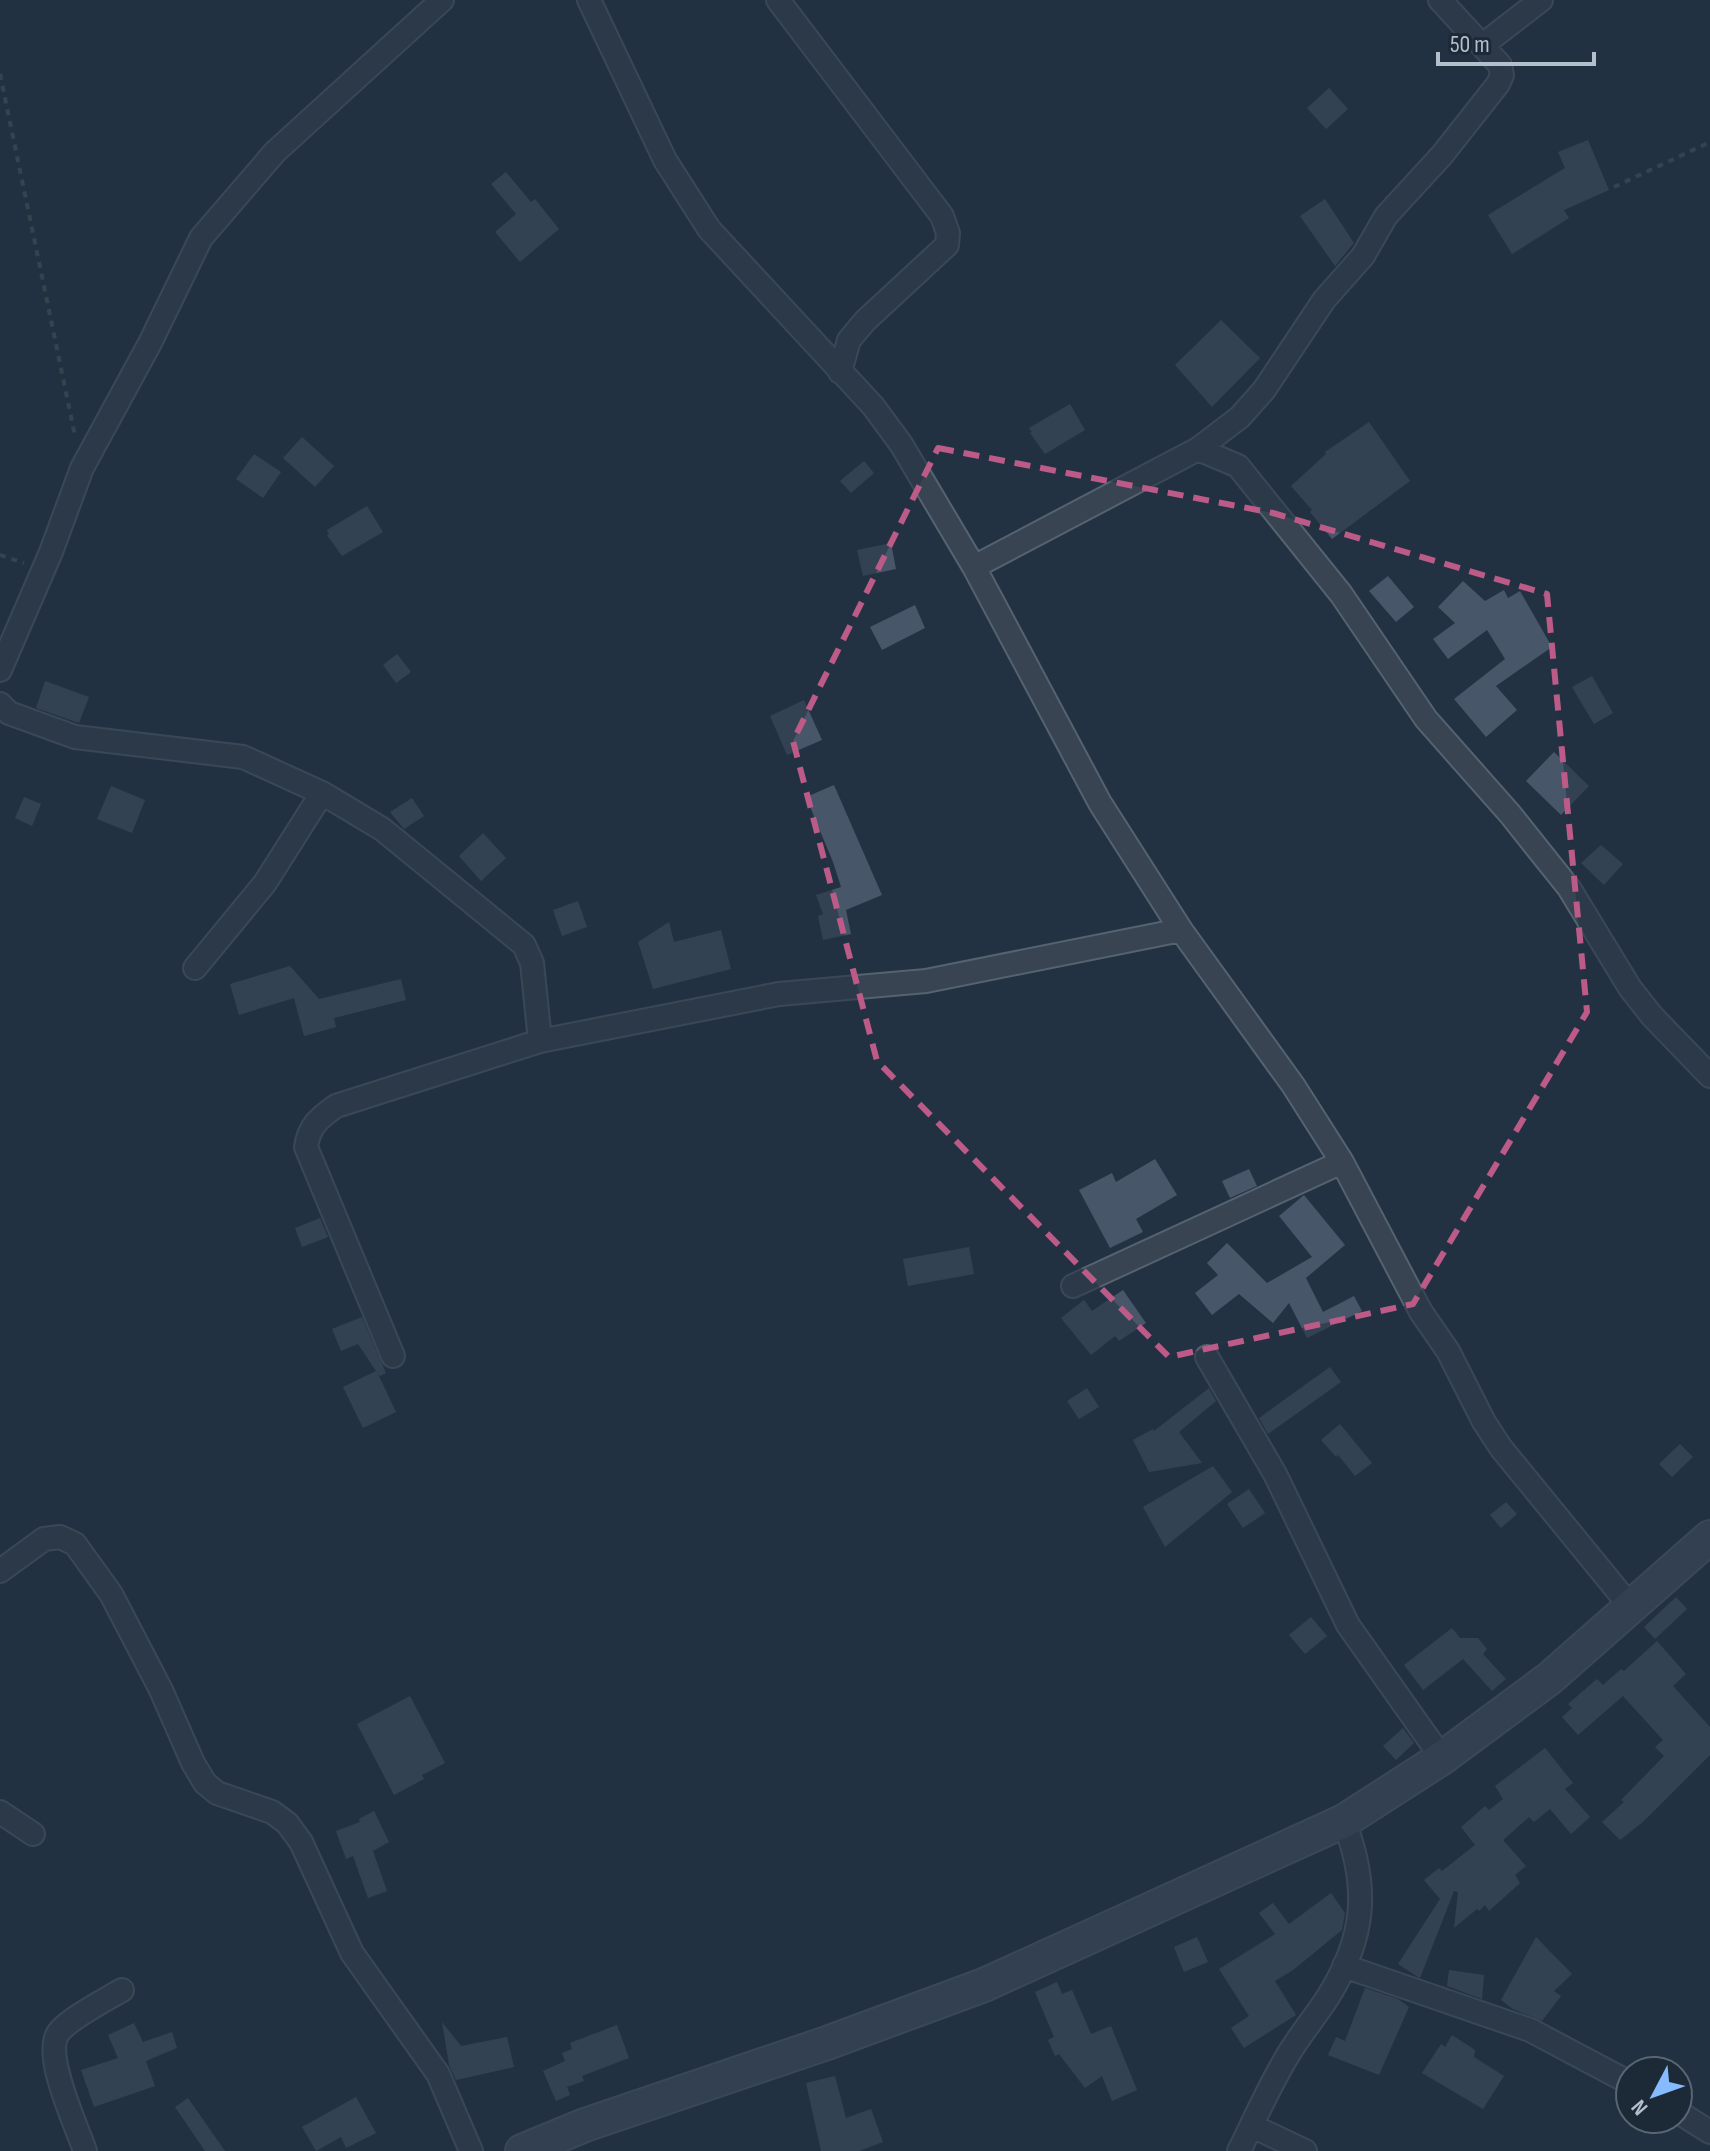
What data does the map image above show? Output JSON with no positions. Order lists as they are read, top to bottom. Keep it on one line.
{"scale_bar":"50 m","north":"bottom left"}
